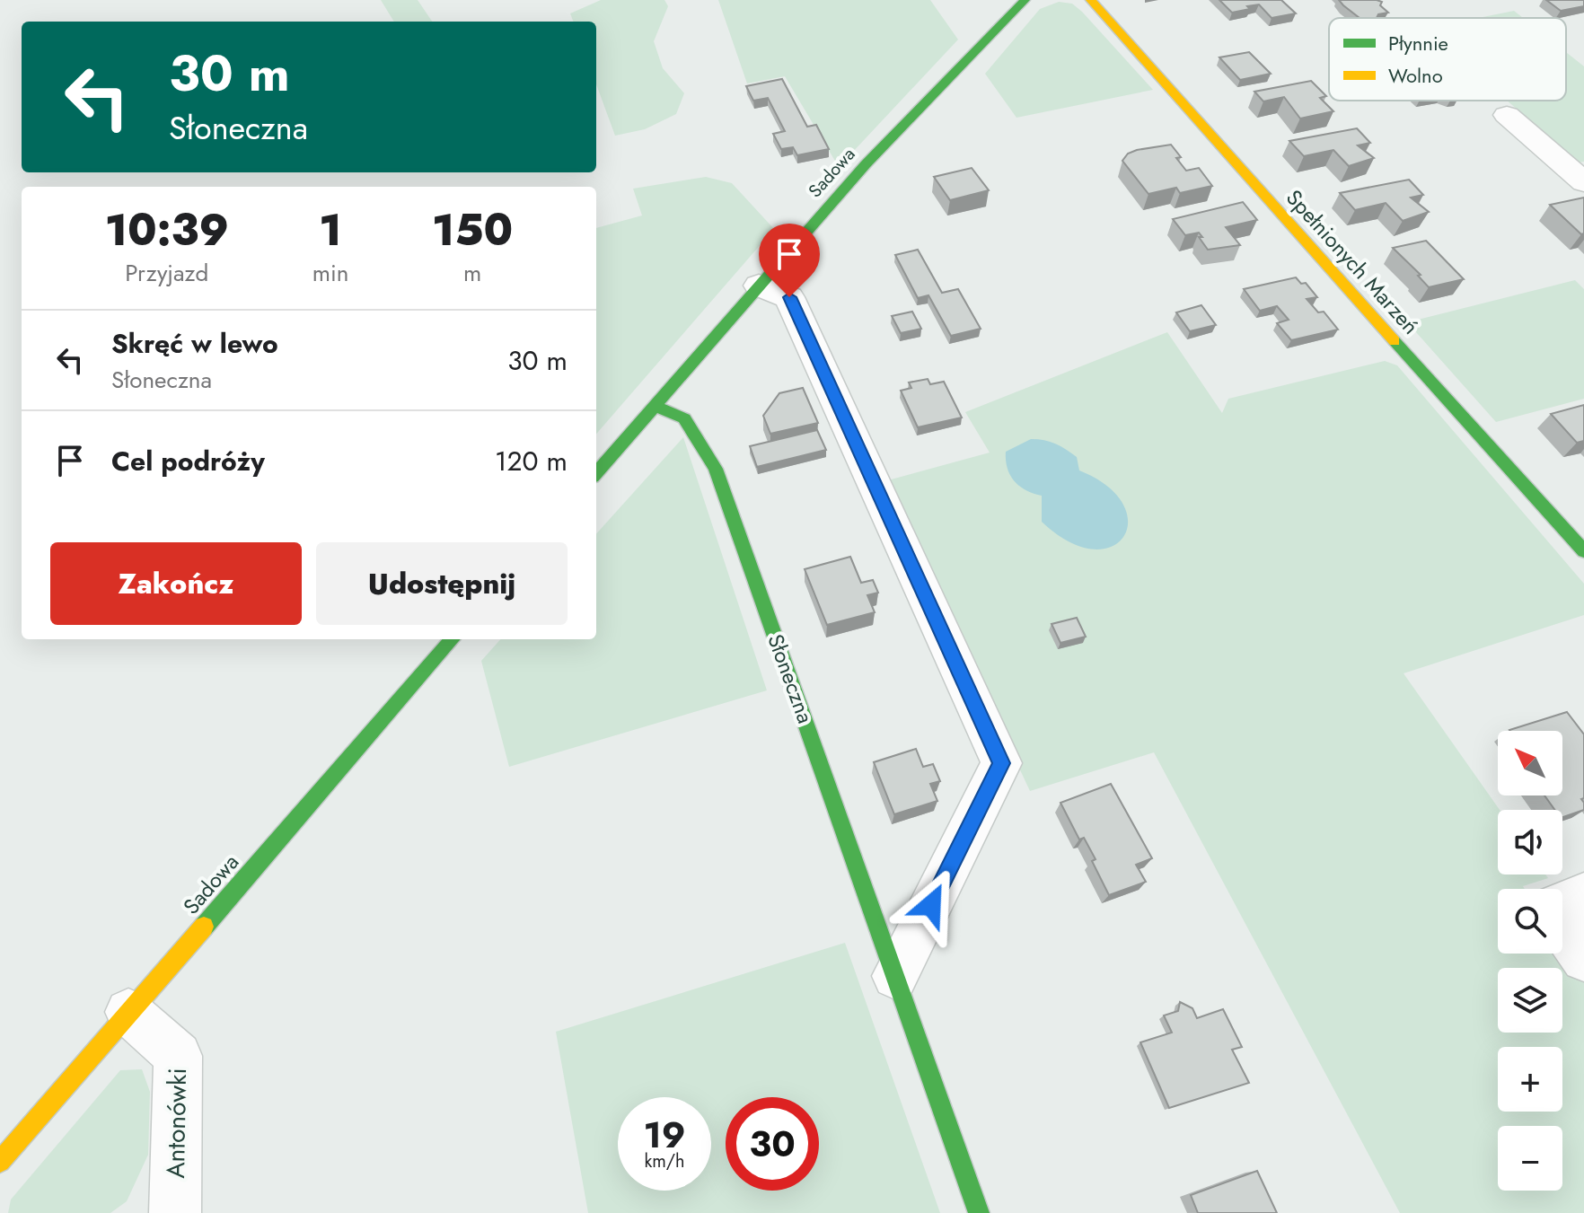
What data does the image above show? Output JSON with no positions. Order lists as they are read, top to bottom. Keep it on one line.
{"streets":{"street":["Sadowa","Spełnionych Marzeń","Słoneczna","Antonówki"]},"crossings":[["Sadowa","Słoneczna"],["Sadowa","Antonówki"]],"legend":["Płynnie","Wolno"],"north":"top left","page":{"turn":["30 m","Słoneczna"],"eta":["10:39","Przyjazd","1","min","150","m"],"list":[{"name":"Skręć w lewo","note":"Słoneczna","value":"30 m"},{"name":"Cel podróży","value":"120 m"}],"buttons":["Zakończ","Udostępnij"],"map_buttons":["+","−"],"speed":"19 km/h","limit":"30"}}
